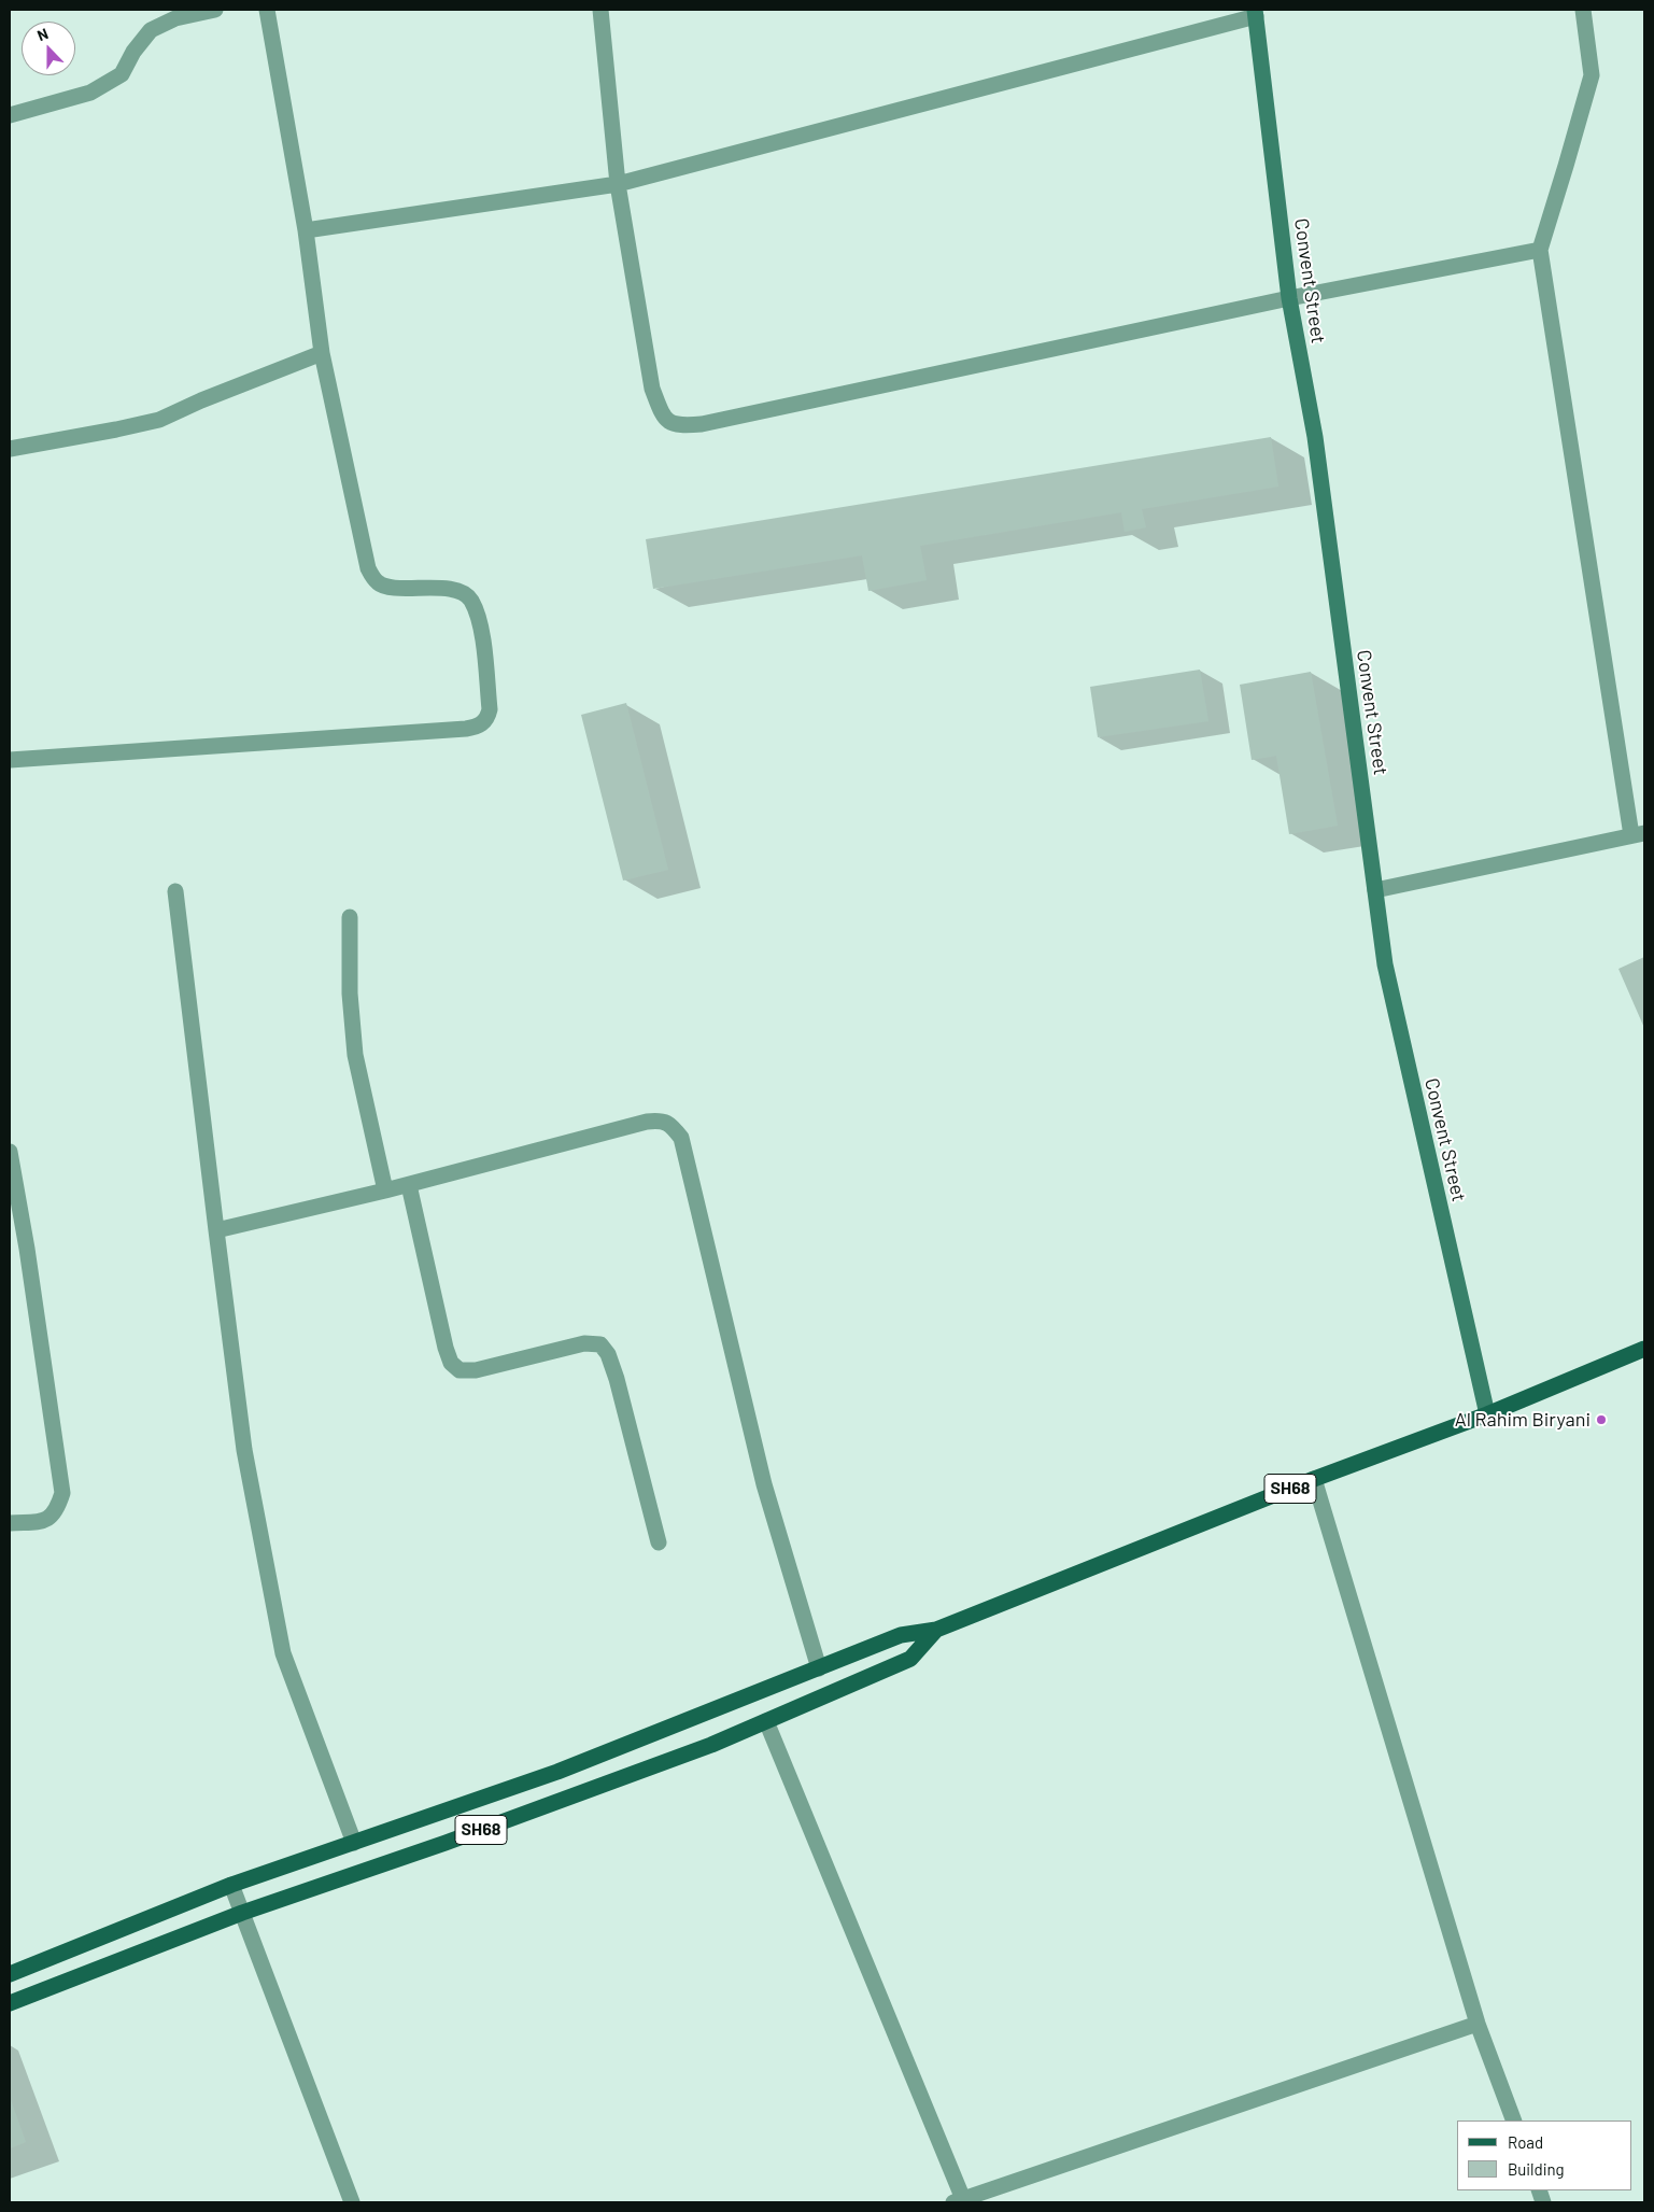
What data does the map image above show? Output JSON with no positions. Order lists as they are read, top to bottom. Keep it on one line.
{"streets":{"main road":["SH68"],"street":["Convent Street"]},"crossings":[["Convent Street","SH68"]],"places":["Al Rahim Biryani"],"legend":["Road","Building"],"north":"top"}
